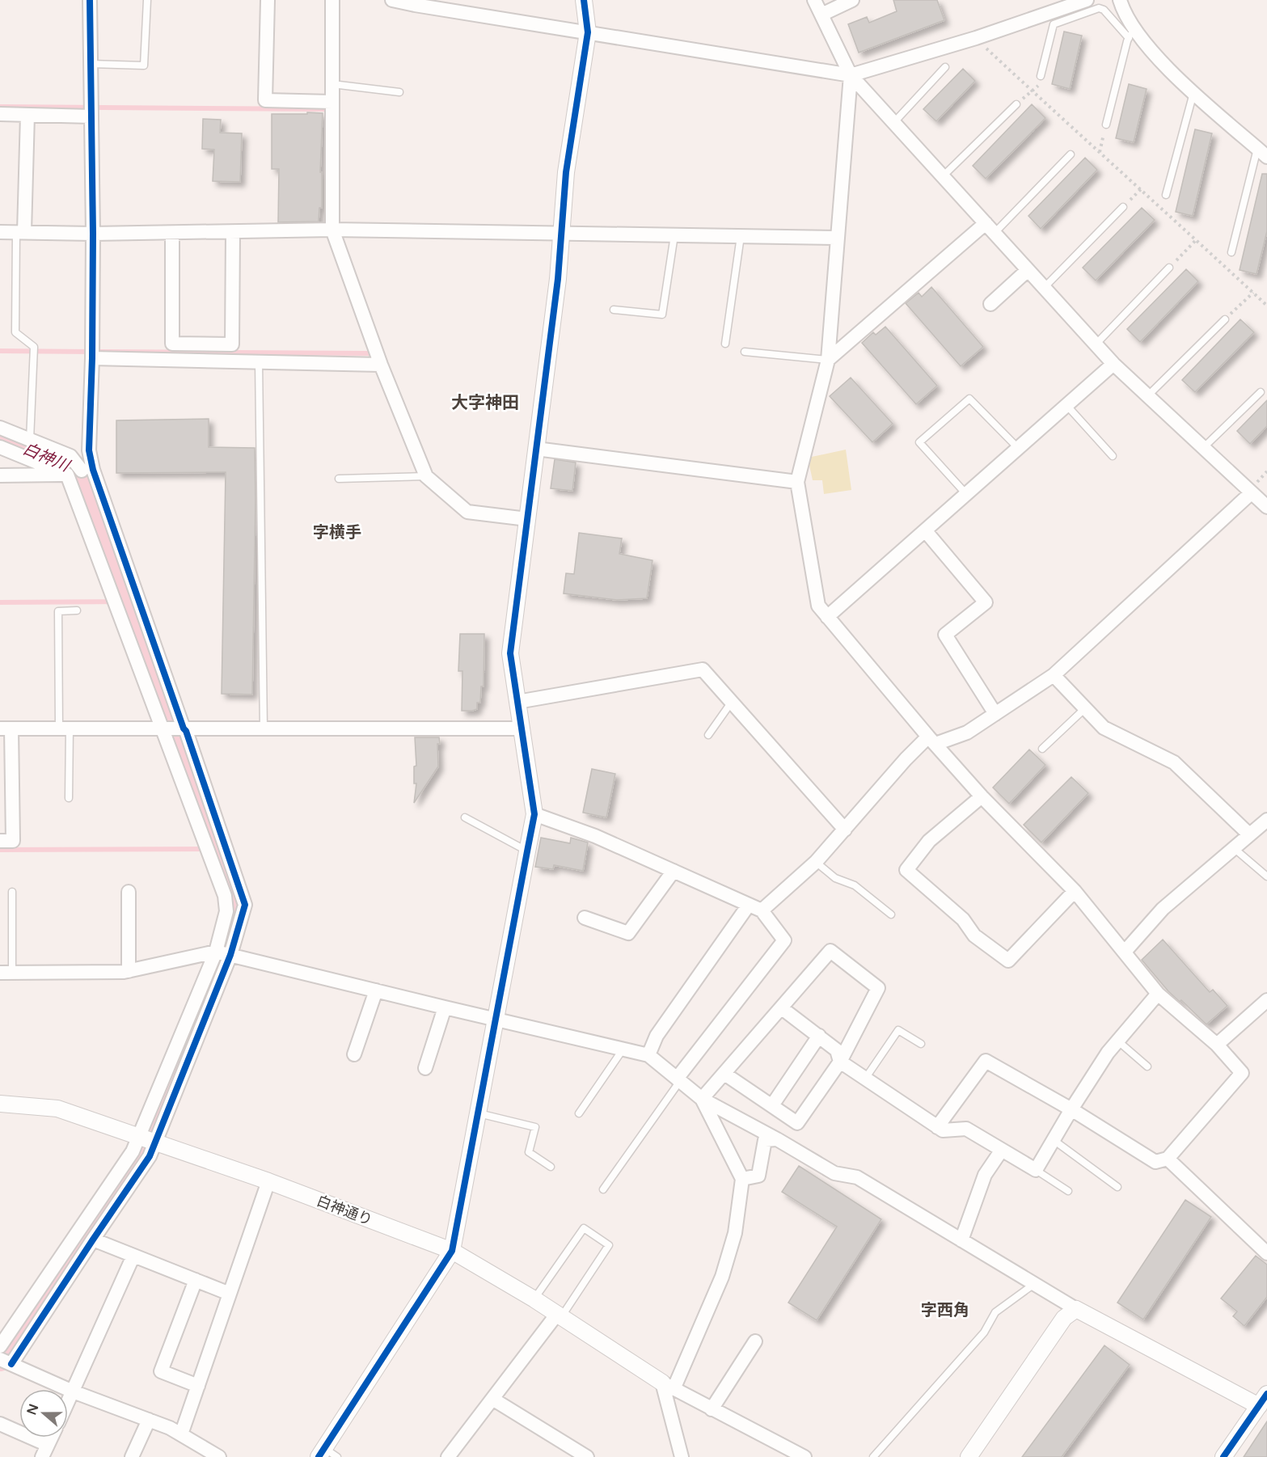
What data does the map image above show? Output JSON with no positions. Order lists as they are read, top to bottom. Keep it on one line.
{"streets":{"street":["白神通り"]},"districts":["大字神田","字横手","字西角"],"water":["白神川"],"north":"left"}
